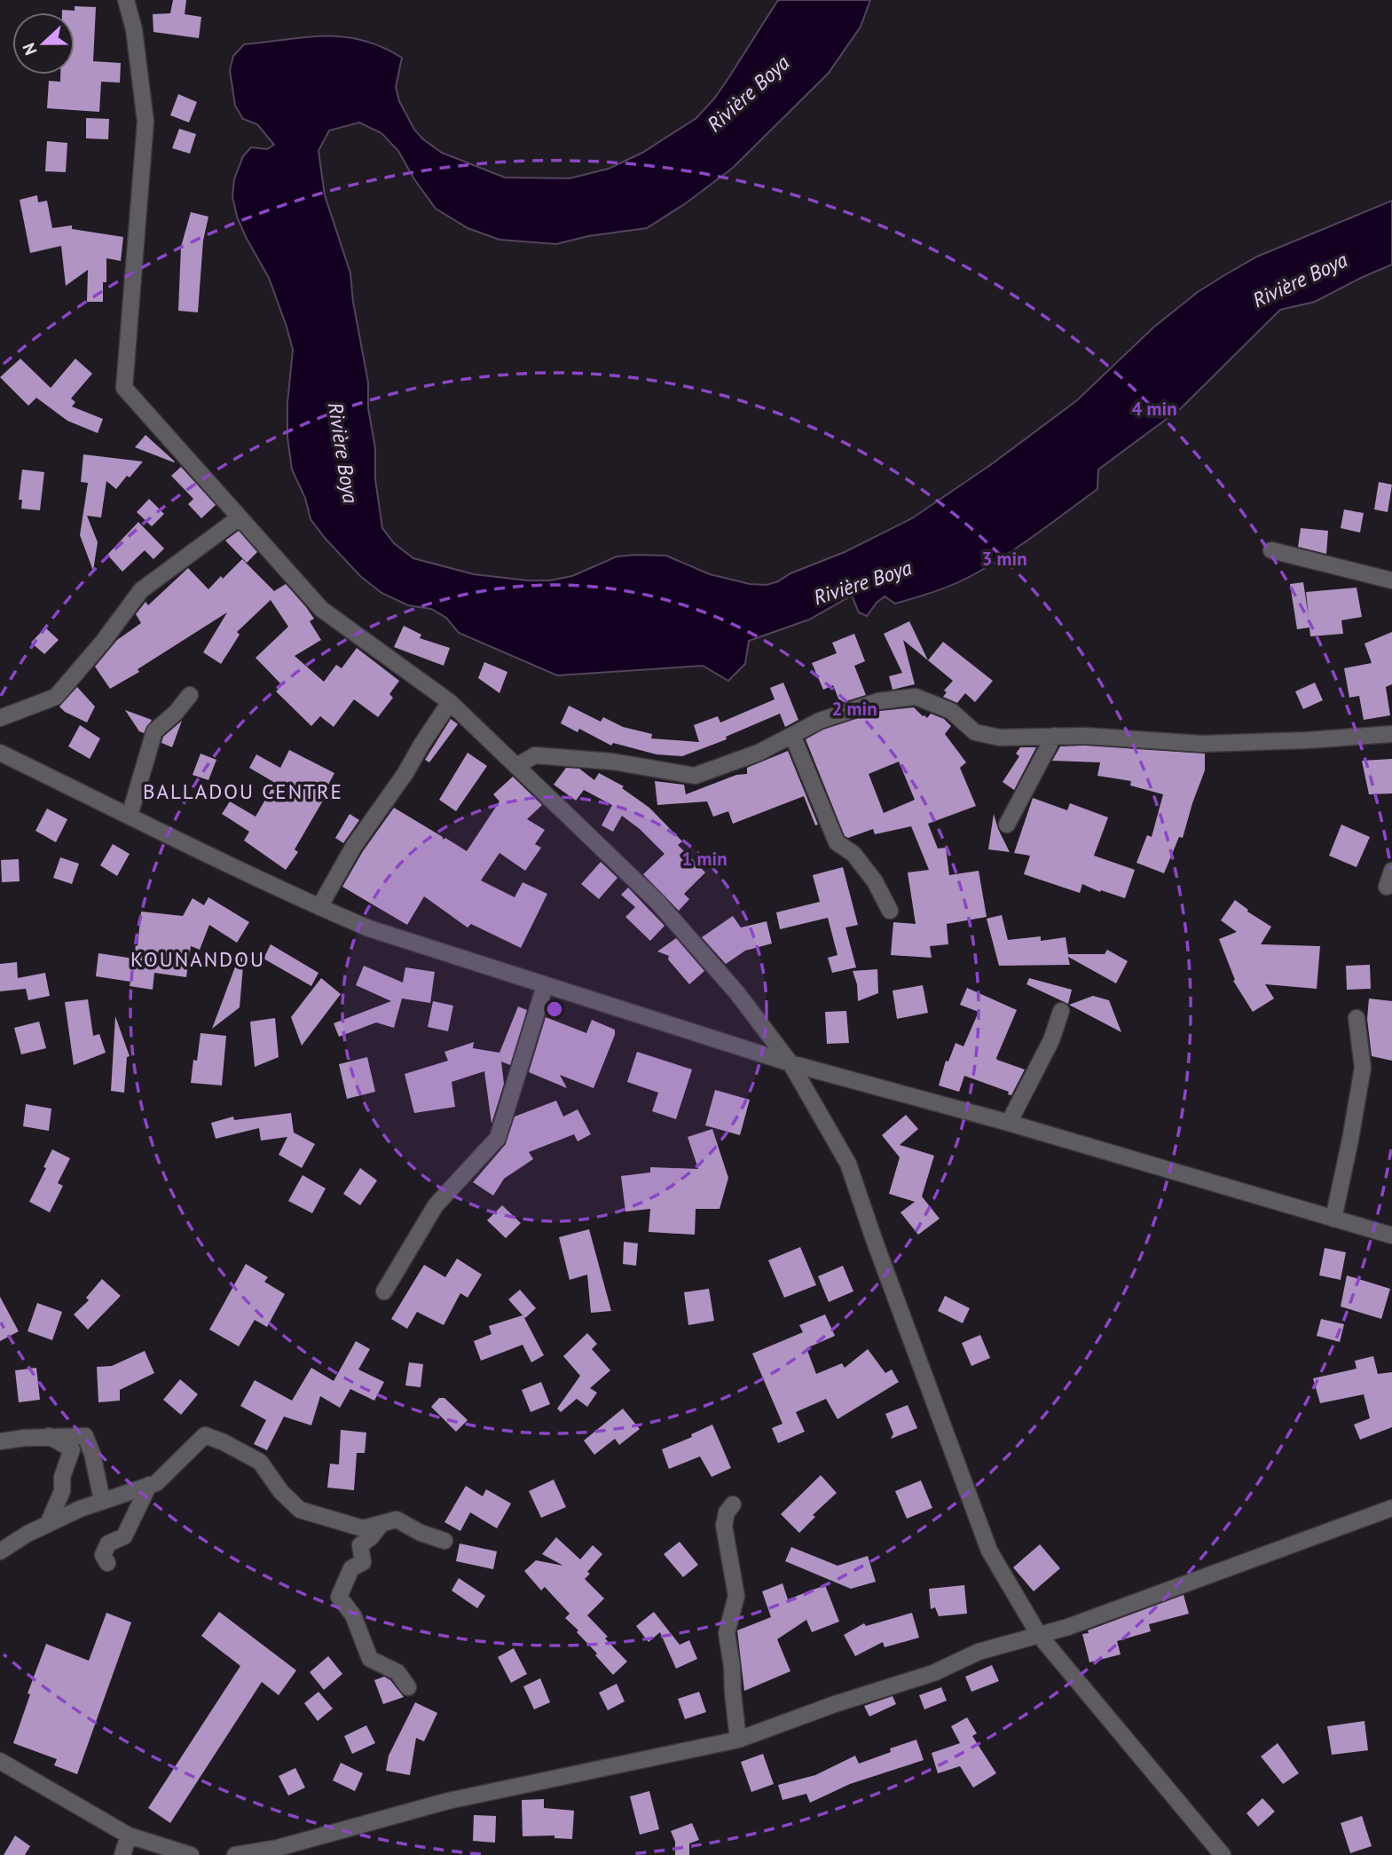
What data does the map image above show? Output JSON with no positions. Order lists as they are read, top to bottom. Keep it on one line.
{"districts":["BALLADOU CENTRE","KOUNANDOU"],"water":["Rivière Boya"],"north":"left","rings":["4 min","3 min","2 min","1 min"]}
